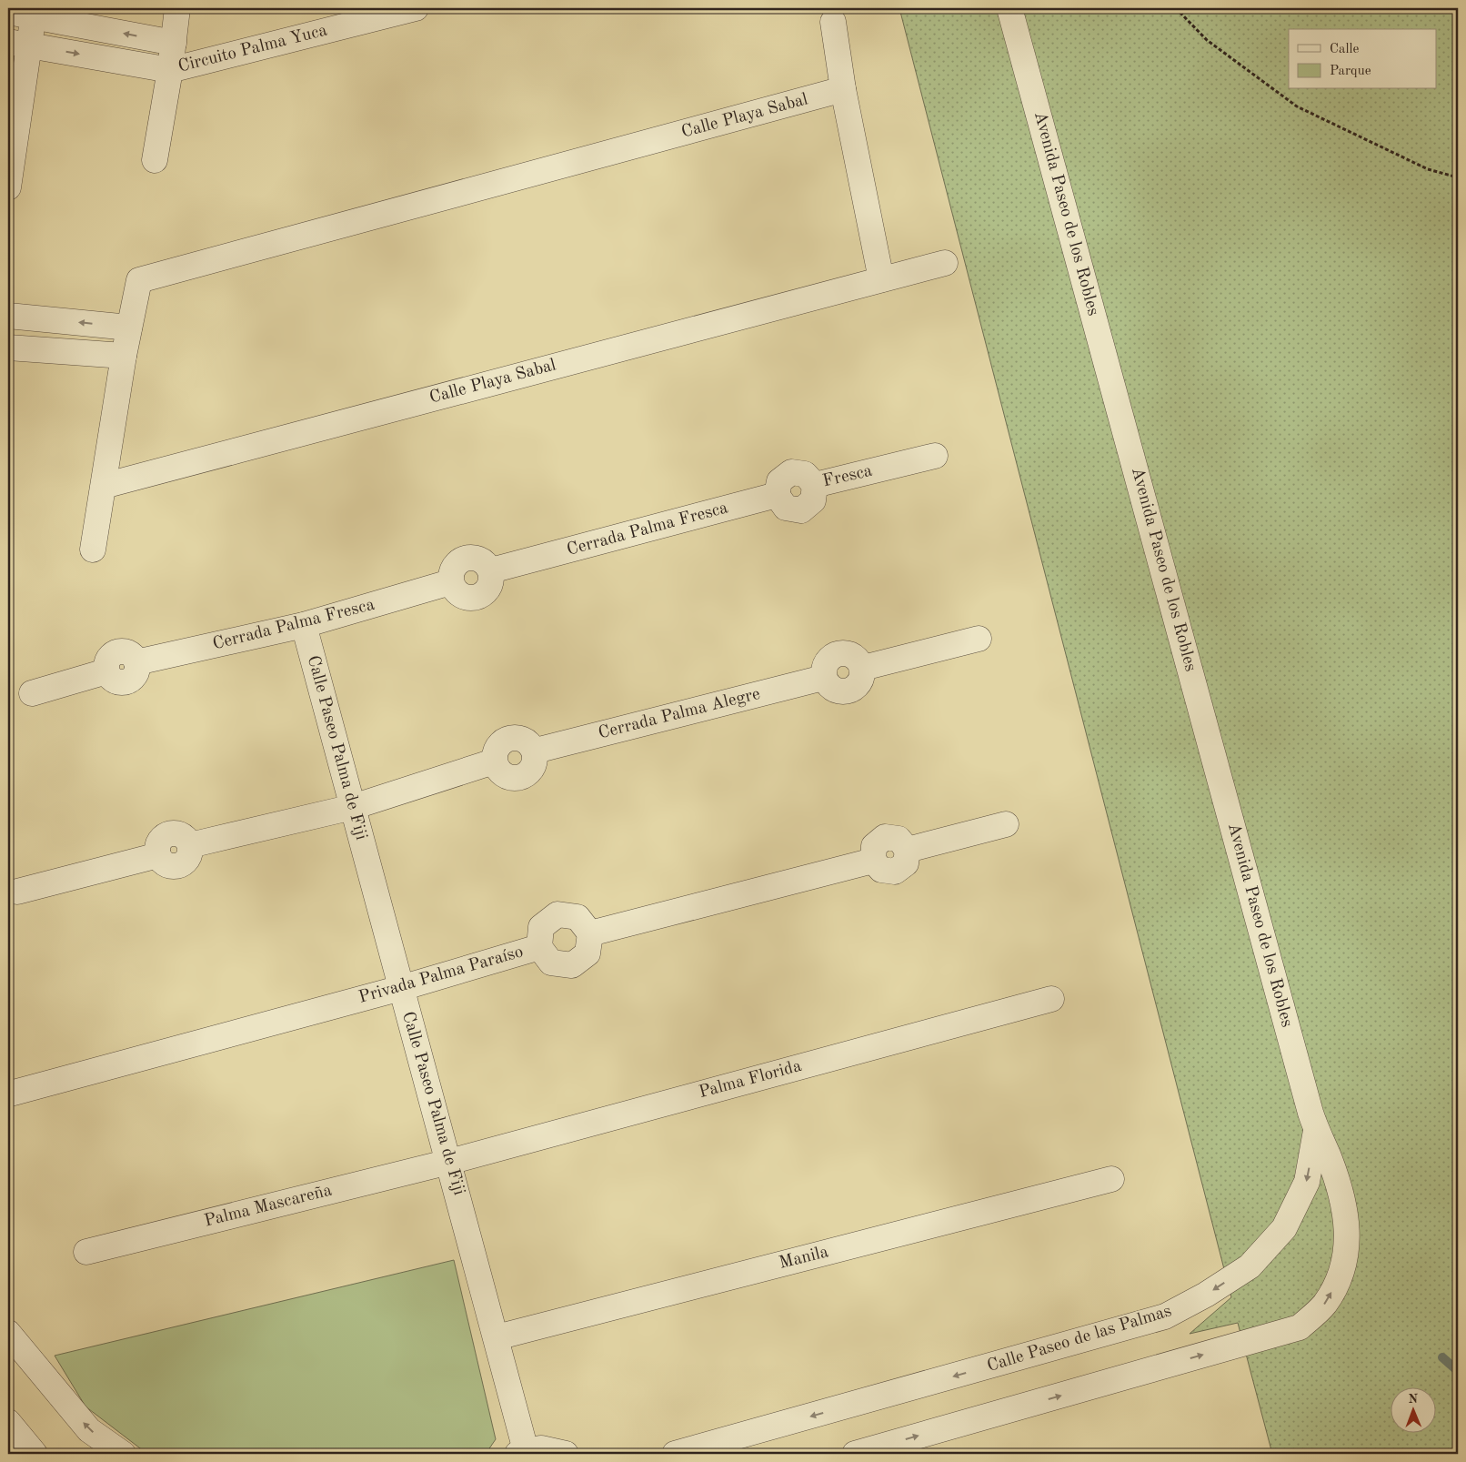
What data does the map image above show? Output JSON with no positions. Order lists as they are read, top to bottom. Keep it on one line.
{"streets":{"street":["Circuito Palma Yuca","Calle Playa Sabal","Avenida Paseo de los Robles","Fresca","Cerrada Palma Fresca","Cerrada Palma Alegre","Calle Paseo Palma de Fiji","Privada Palma Paraíso","Palma Florida","Palma Mascareña","Manila","Calle Paseo de las Palmas"]},"crossings":[["Avenida Paseo de los Robles","Calle Paseo de las Palmas"],["Fresca","Cerrada Palma Fresca"],["Cerrada Palma Fresca","Calle Paseo Palma de Fiji"],["Cerrada Palma Alegre","Calle Paseo Palma de Fiji"],["Calle Paseo Palma de Fiji","Privada Palma Paraíso"],["Calle Paseo Palma de Fiji","Palma Florida"],["Calle Paseo Palma de Fiji","Palma Mascareña"],["Calle Paseo Palma de Fiji","Manila"],["Palma Florida","Palma Mascareña"]],"one_way":["Calle Paseo de las Palmas"],"legend":["Calle","Parque"],"north":"top"}
